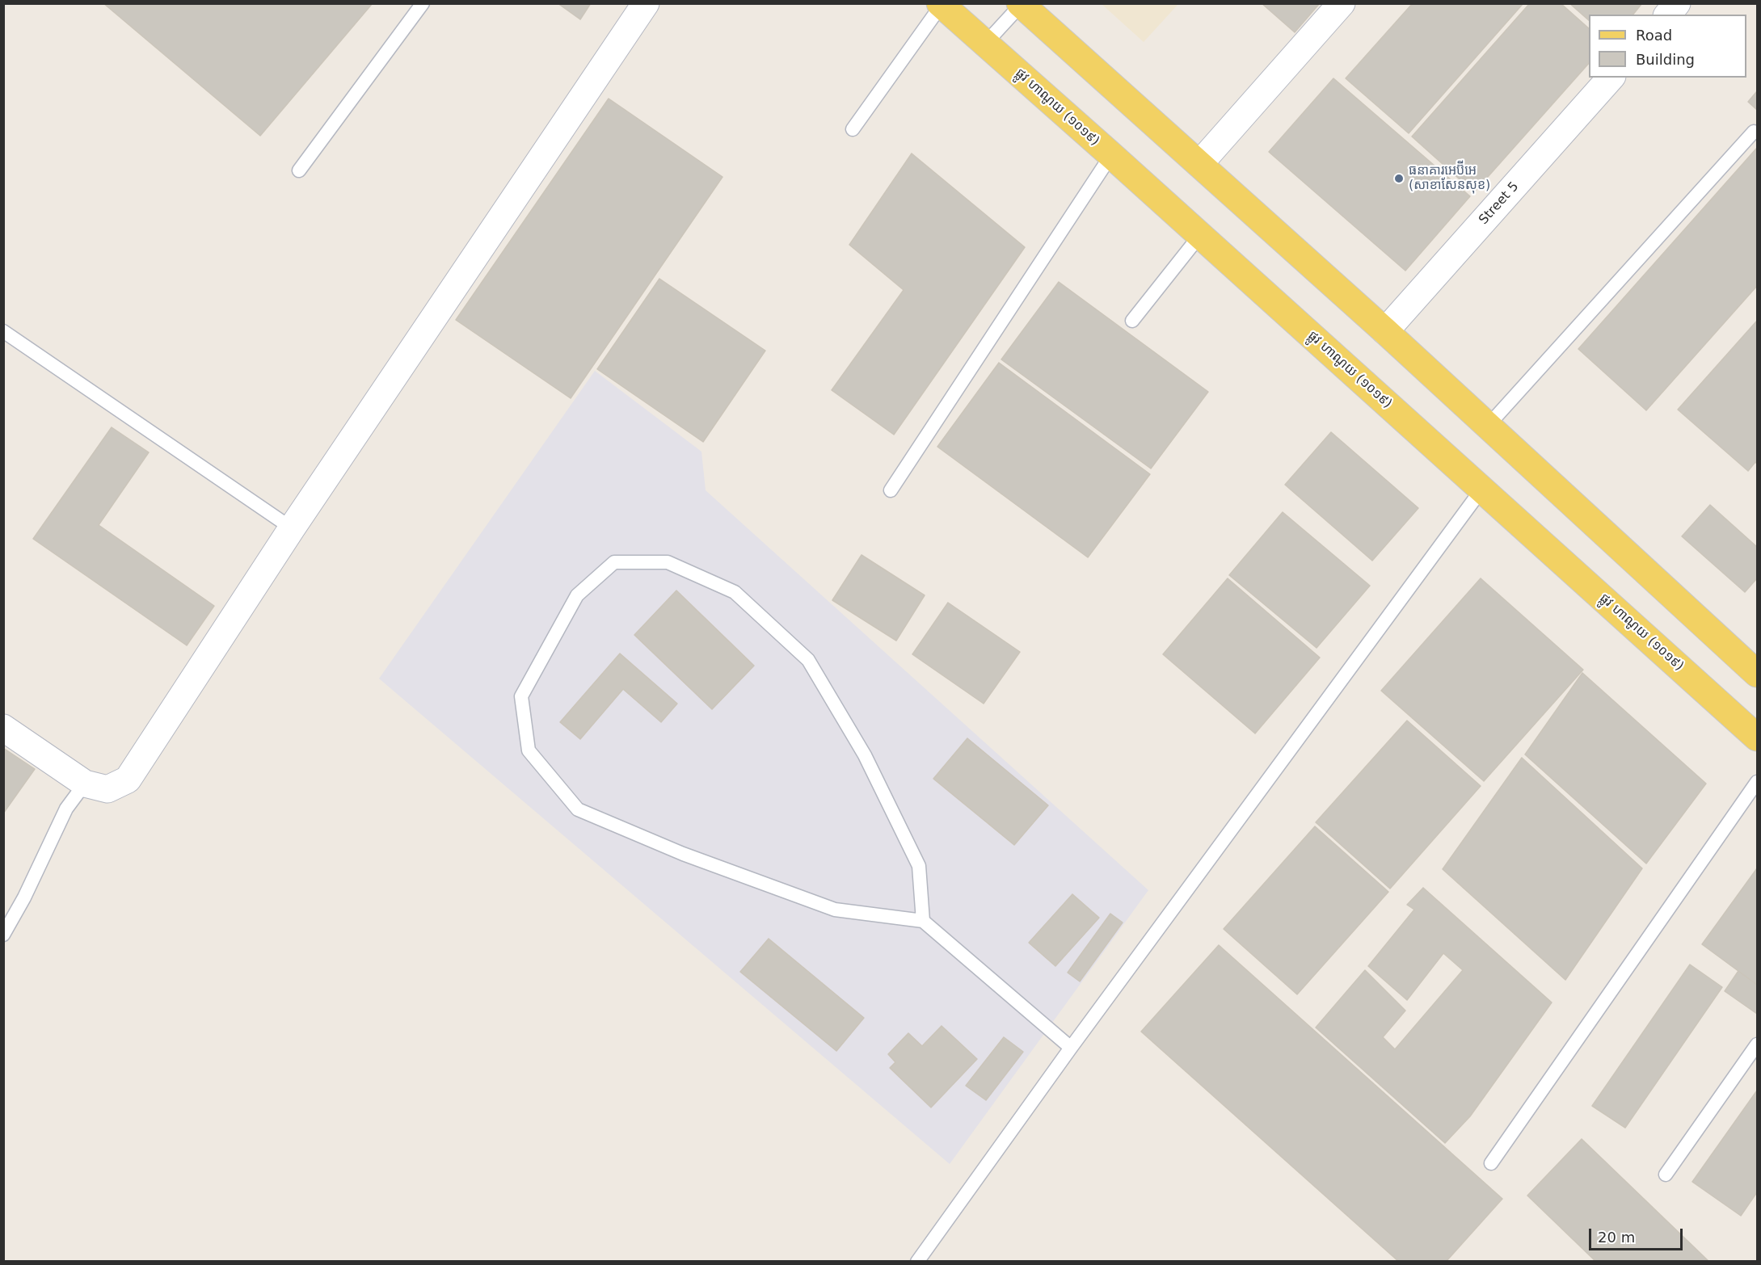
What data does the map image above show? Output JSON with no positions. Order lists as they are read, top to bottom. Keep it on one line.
{"streets":{"main road":["ផ្លូវ ហាណូយ (១០១៩)"],"street":["Street 5"]},"places":["ធនាគារអេប៊ីអេ (សាខាសែនសុខ)"],"legend":["Road","Building"],"scale_bar":"20 m"}
